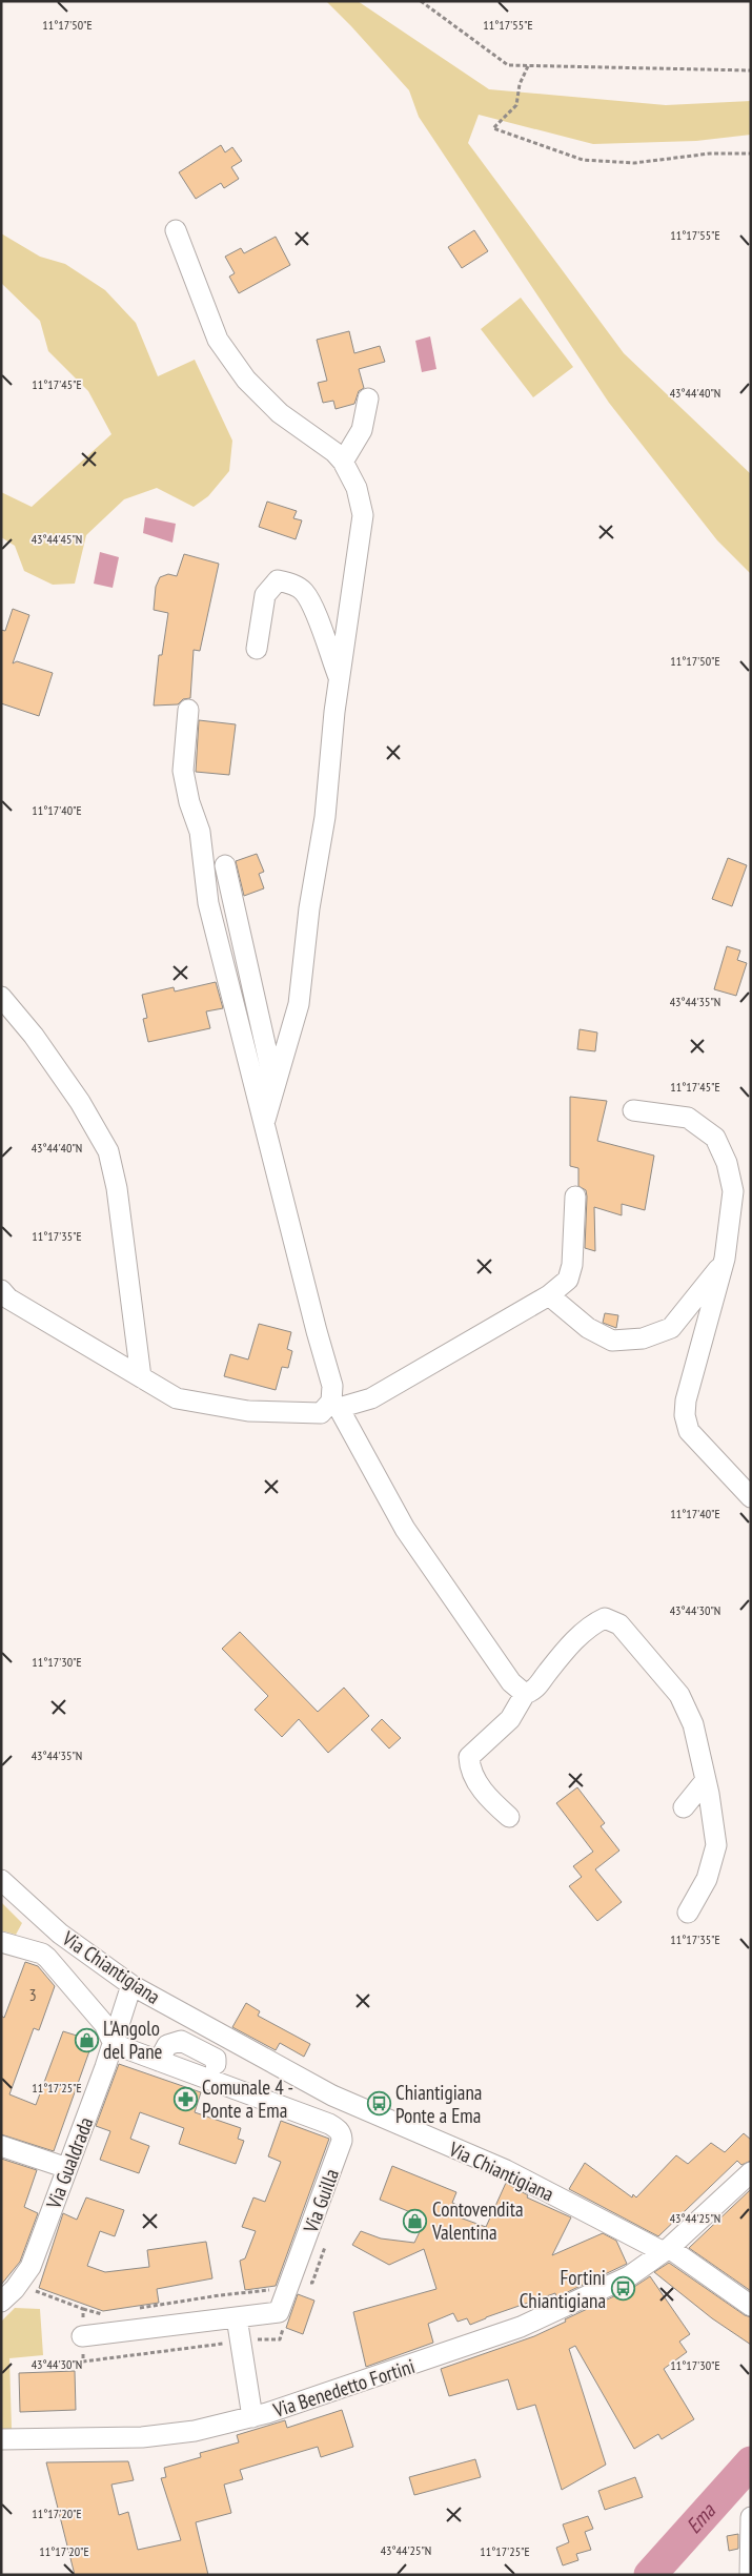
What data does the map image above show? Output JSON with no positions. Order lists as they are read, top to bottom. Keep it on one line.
{"streets":{"street":["Via Chiantigiana","Via Gualdrada","Via Guilla","Via Benedetto Fortini"]},"crossings":[["Via Chiantigiana","Via Gualdrada"],["Via Chiantigiana","Via Benedetto Fortini"],["Via Gualdrada","Via Guilla"]],"water":["Ema"],"places":{"shop":["L'Angolo del Pane","Contovendita Valentina"],"pharmacy":["Comunale 4 - Ponte a Ema"],"bus stop":["Chiantigiana Ponte a Ema","Fortini Chiantigiana"]},"house_numbers":["3"],"coordinates":["11°17'50\"E","11°17'55\"E","11°17'45\"E","43°44'40\"N","43°44'45\"N","11°17'40\"E","43°44'35\"N","11°17'35\"E","43°44'30\"N","11°17'30\"E","11°17'25\"E","43°44'25\"N","11°17'20\"E"]}
